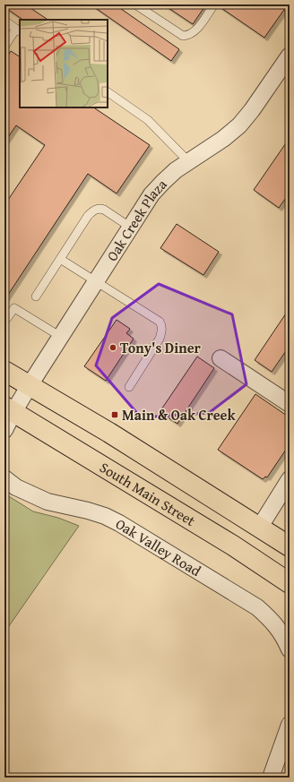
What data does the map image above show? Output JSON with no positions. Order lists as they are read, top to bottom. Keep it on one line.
{"streets":{"highway":["South Main Street"],"street":["Oak Creek Plaza","Oak Valley Road"]},"crossings":[["Oak Creek Plaza","South Main Street"]],"places":{"other":["Tony's Diner"],"transit":["Main & Oak Creek"]}}
